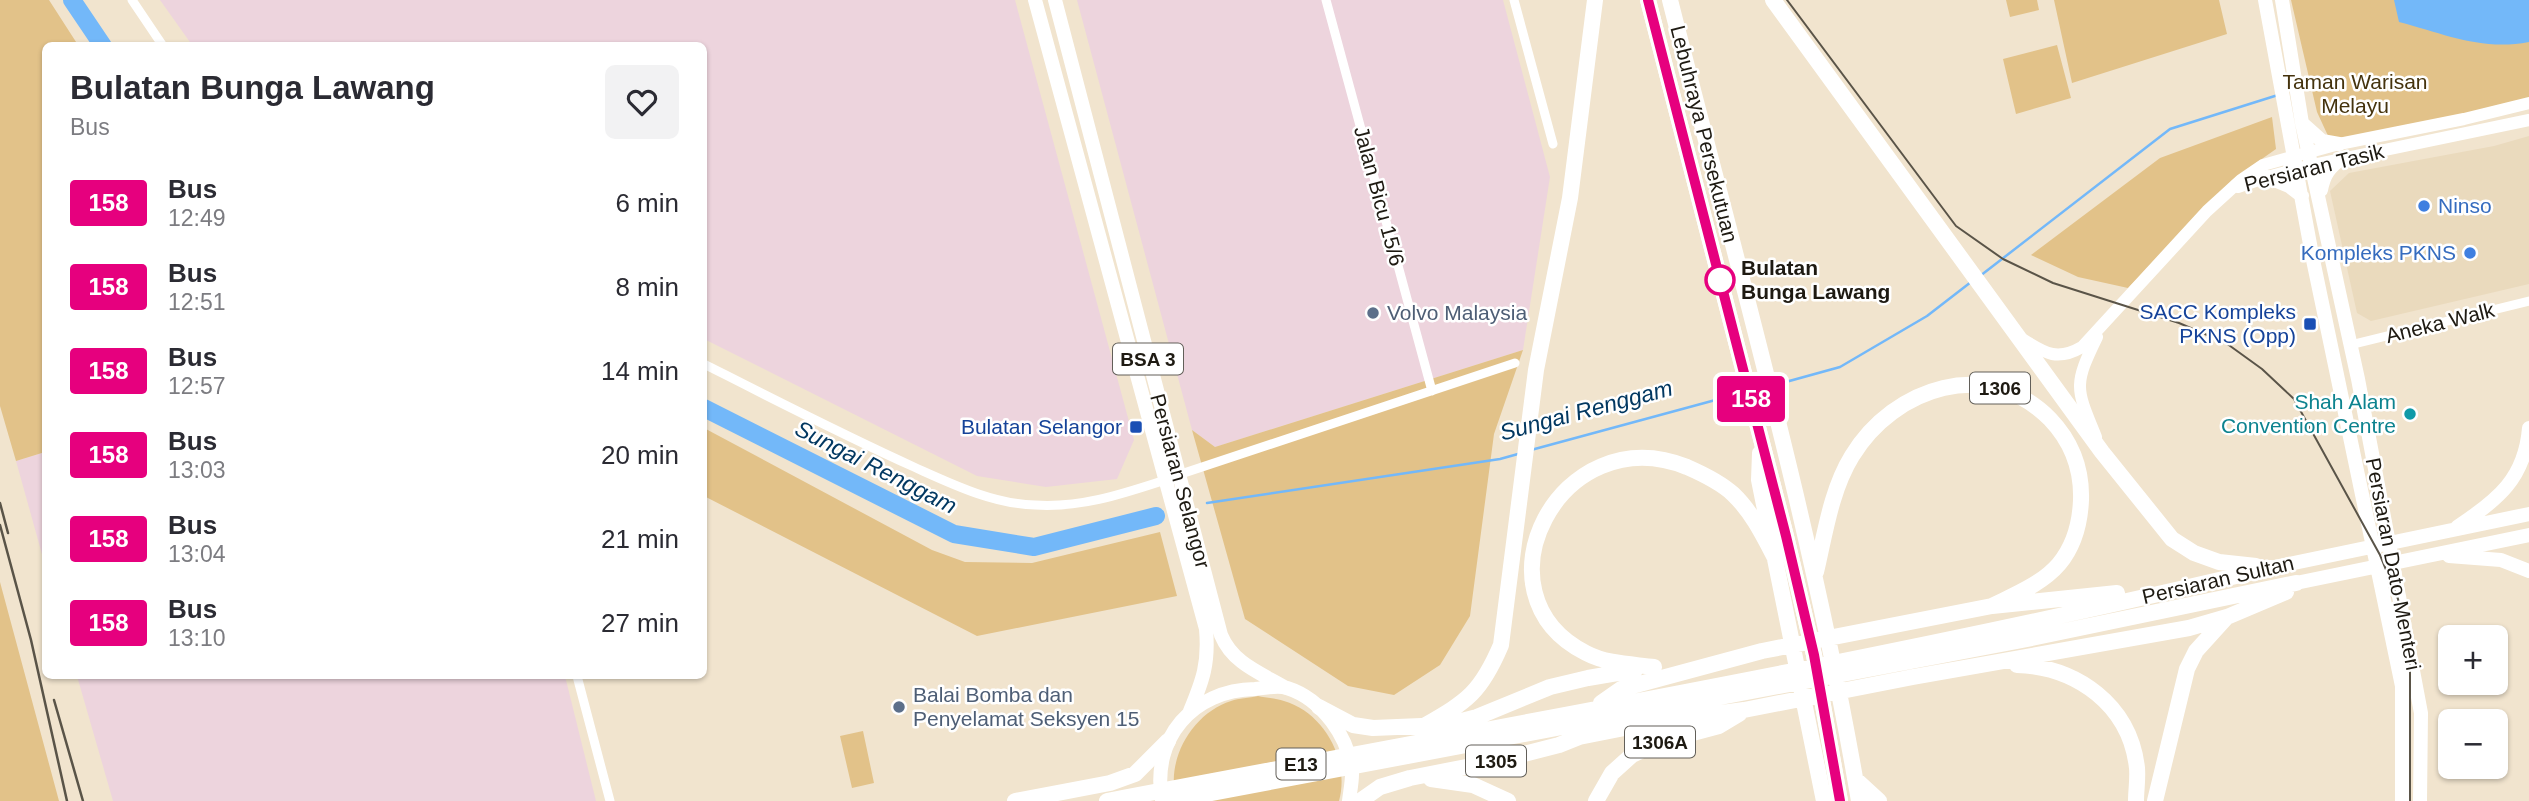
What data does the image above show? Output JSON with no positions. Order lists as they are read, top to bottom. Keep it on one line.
{"streets":{"highway":["Lebuhraya Persekutuan","1306","Persiaran Sultan","1306A","1305","E13"],"main road":["Persiaran Tasik","BSA 3","Persiaran Selangor","Persiaran Dato Menteri"],"street":["Jalan Bicu 15/6","Aneka Walk"]},"crossings":[["Lebuhraya Persekutuan","1306"],["Persiaran Tasik","Persiaran Dato Menteri"],["Aneka Walk","Persiaran Dato Menteri"],["Persiaran Sultan","E13"]],"water":["Sungai Renggam"],"parks":["Taman Warisan Melayu"],"places":{"other":["Ninso","Kompleks PKNS","Bulatan Bunga Lawang","Volvo Malaysia","Shah Alam Convention Centre","Balai Bomba dan Penyelamat Seksyen 15"],"transit":["SACC Kompleks PKNS (Opp)","Bulatan Selangor"]},"lines":["bus line 158"],"page":{"on_map":"158","heading":["Bulatan Bunga Lawang","Bus"],"list":[{"mark":"158","name":"Bus","note":"12:49","value":"6 min"},{"mark":"158","name":"Bus","note":"12:51","value":"8 min"},{"mark":"158","name":"Bus","note":"12:57","value":"14 min"},{"mark":"158","name":"Bus","note":"13:03","value":"20 min"},{"mark":"158","name":"Bus","note":"13:04","value":"21 min"},{"mark":"158","name":"Bus","note":"13:10","value":"27 min"}],"map_buttons":["+","−"]}}
